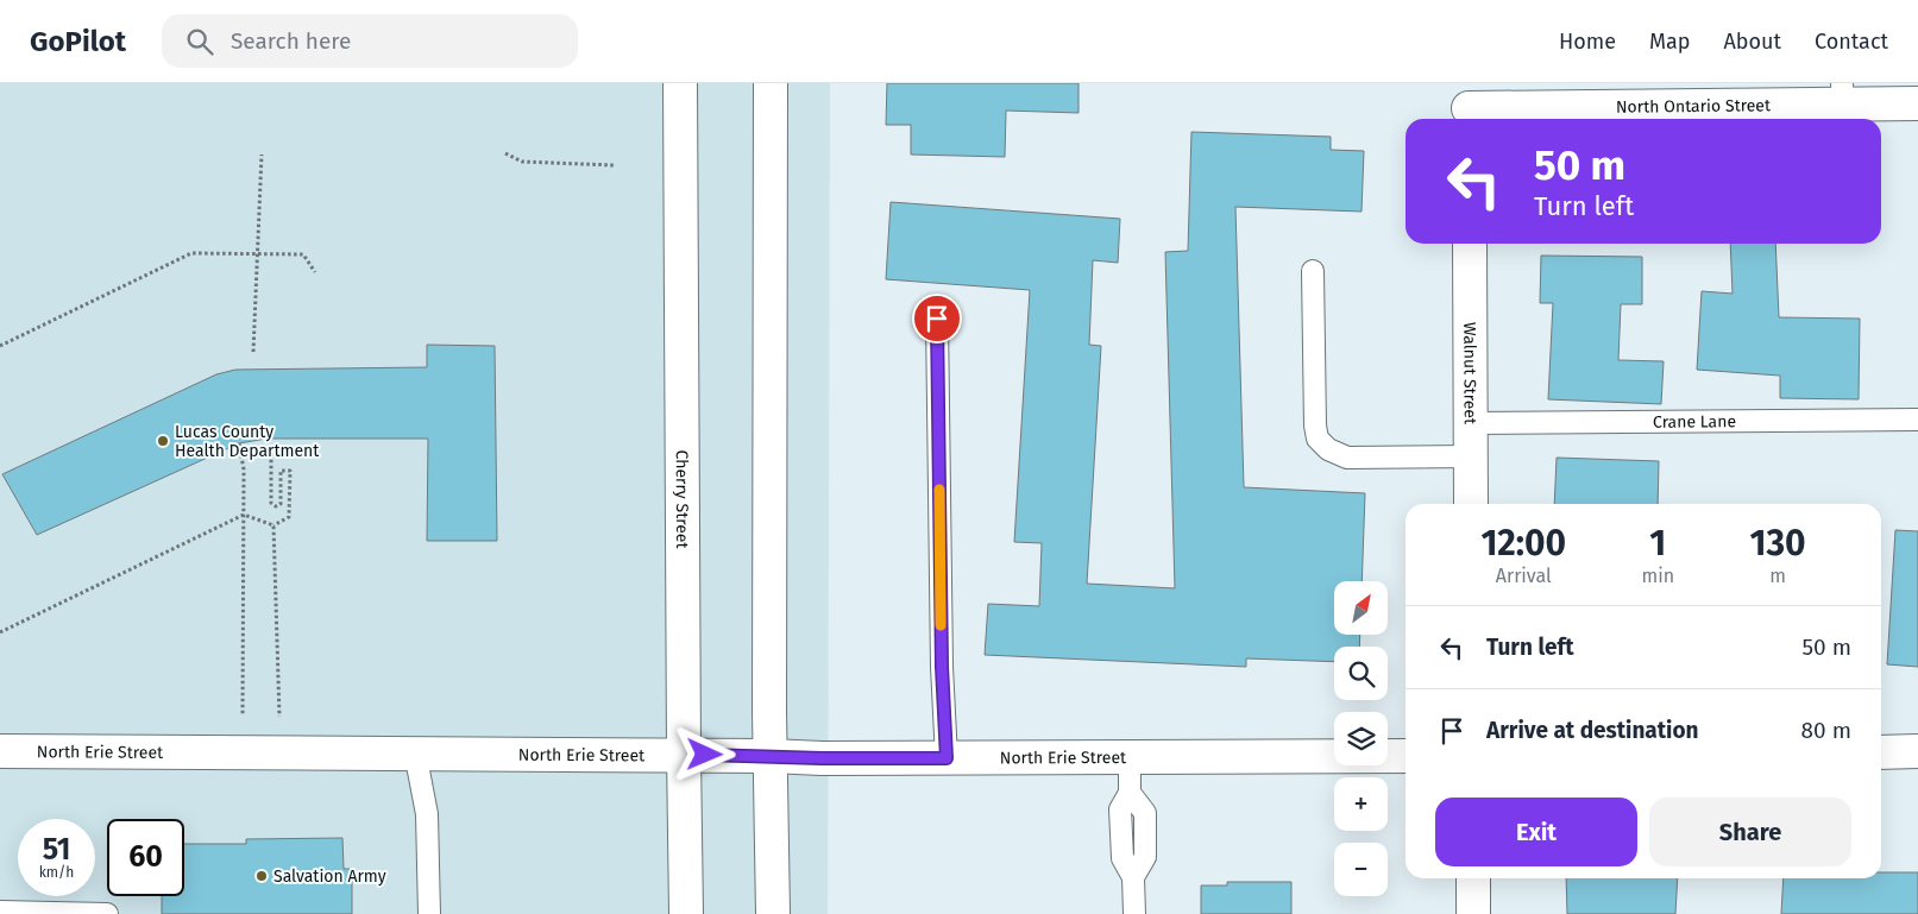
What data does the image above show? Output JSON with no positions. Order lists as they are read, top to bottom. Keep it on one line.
{"streets":{"main road":["North Ontario Street","Walnut Street","Cherry Street","North Erie Street"],"lane":["Crane Lane"]},"crossings":[["Walnut Street","Crane Lane"],["Cherry Street","North Erie Street"]],"places":["Lucas County Health Department","Salvation Army"],"north":"top right","page":{"header":"GoPilot","search":"Search here","nav":["Home","Map","About","Contact"],"turn":["50 m","Turn left"],"eta":["12:00","Arrival","1","min","130","m"],"map_buttons":["+","−"],"list":[{"name":"Turn left","value":"50 m"},{"name":"Arrive at destination","value":"80 m"}],"buttons":["Exit","Share"],"speed":"51 km/h","limit":"60"}}
